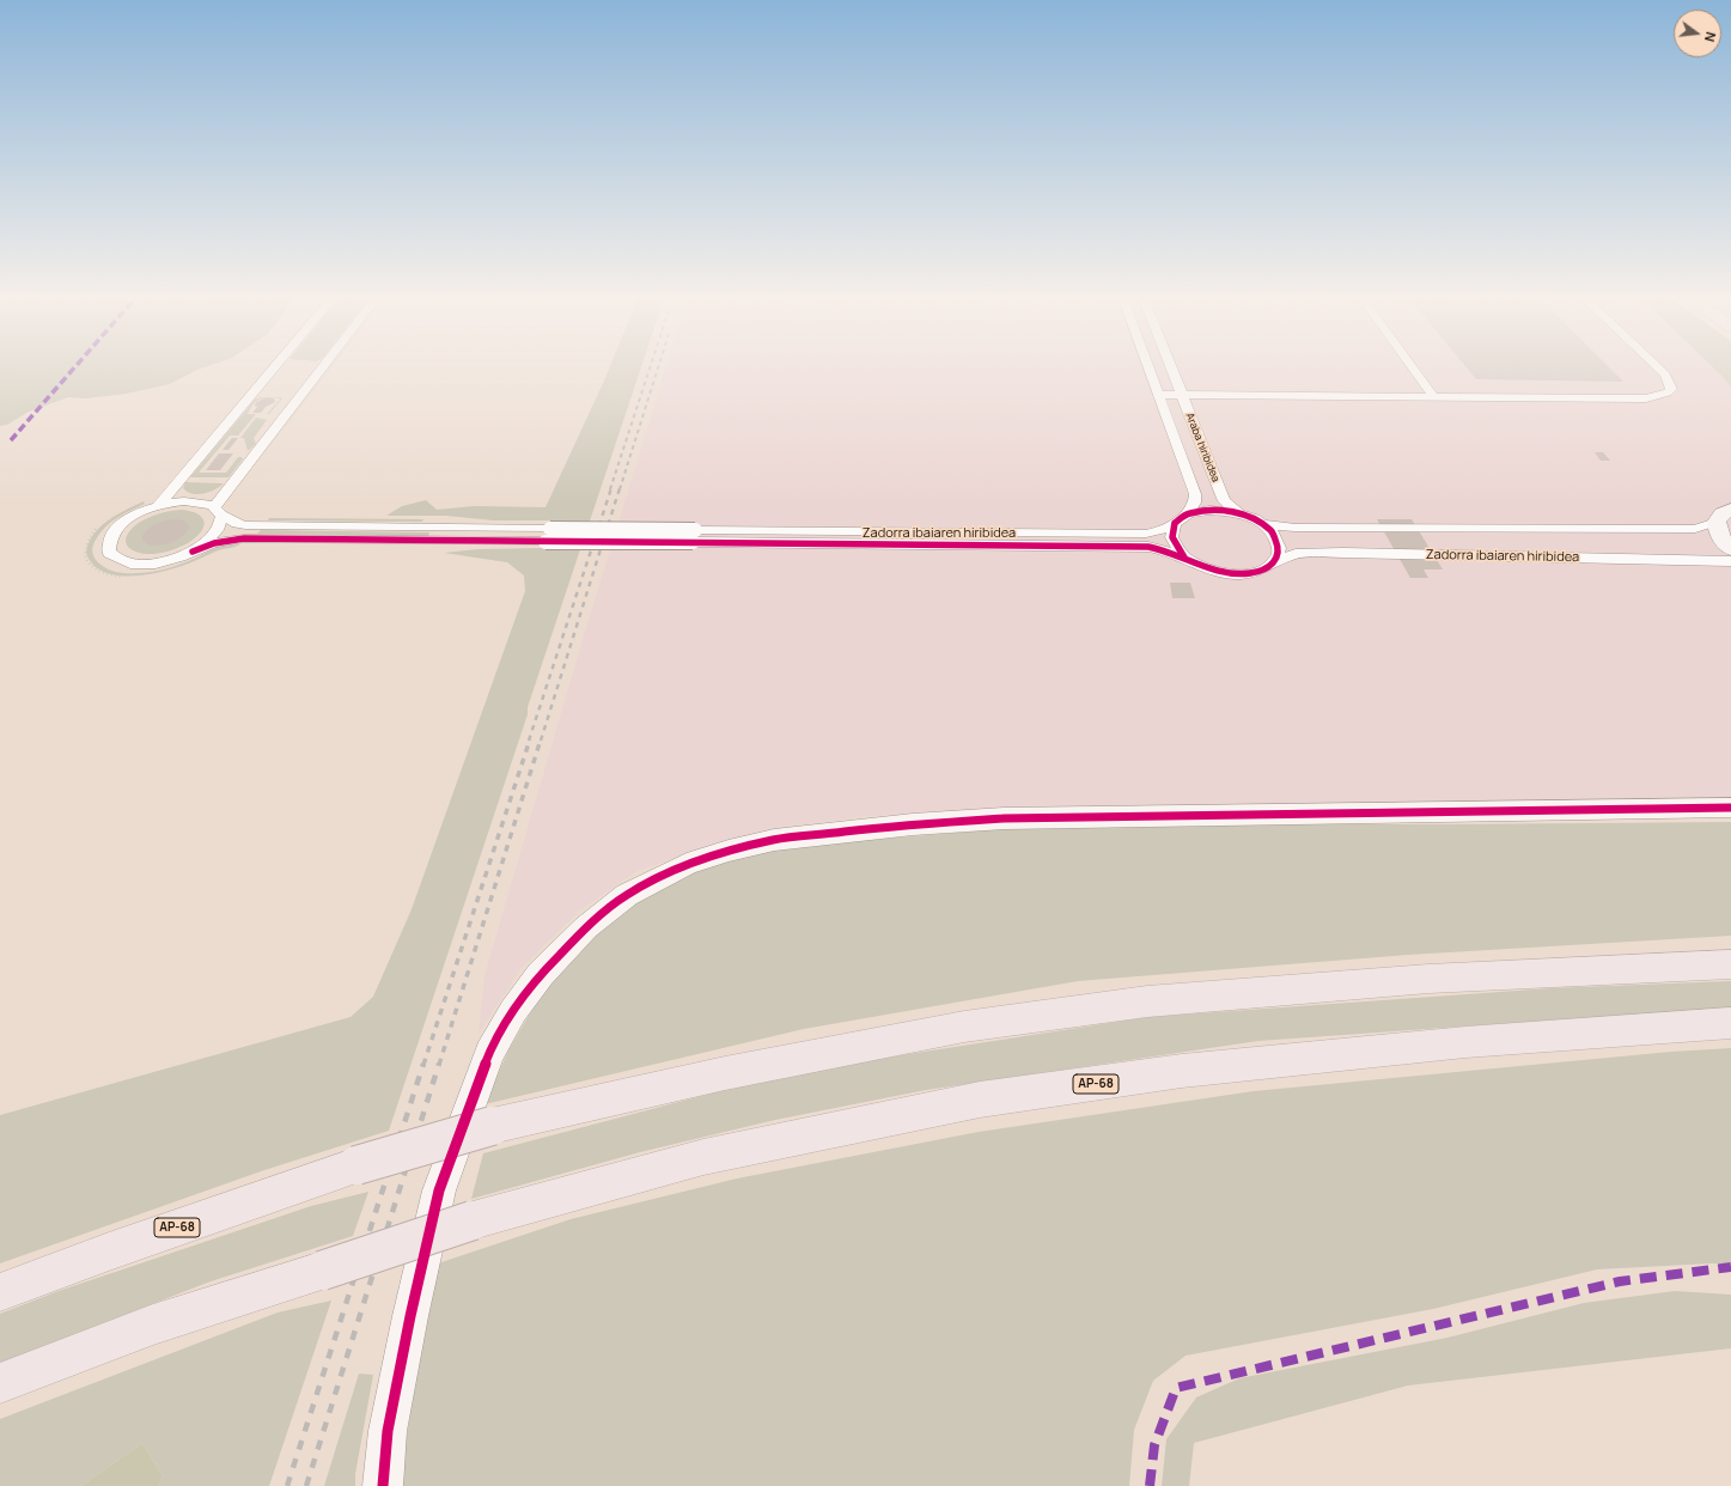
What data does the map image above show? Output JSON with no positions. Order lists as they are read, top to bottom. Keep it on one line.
{"streets":{"highway":["AP-68"],"street":["Araba hiribidea","Zadorra ibaiaren hiribidea"]},"crossings":[["Araba hiribidea","Zadorra ibaiaren hiribidea"]],"north":"right"}
